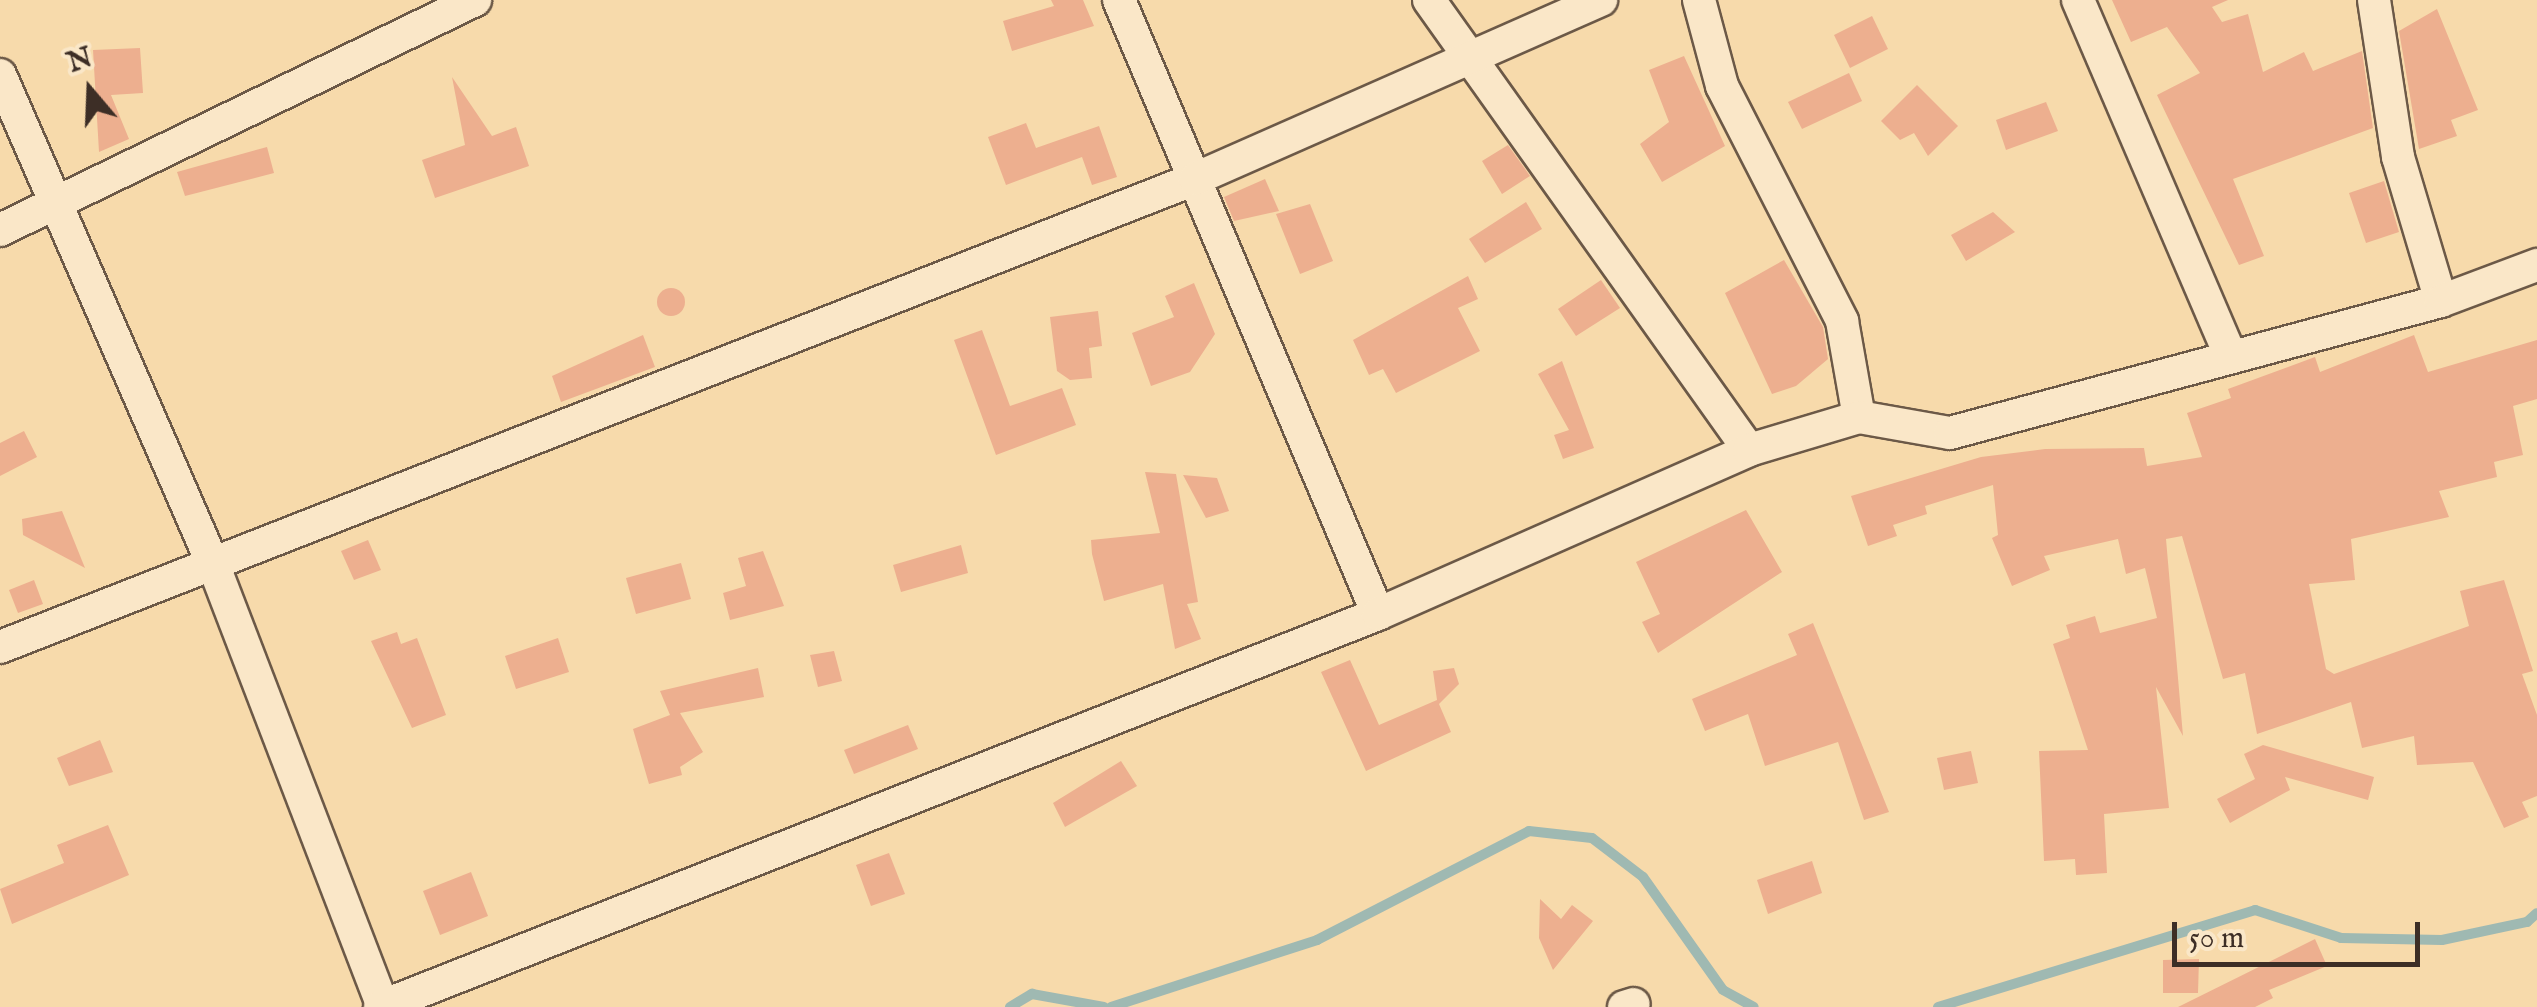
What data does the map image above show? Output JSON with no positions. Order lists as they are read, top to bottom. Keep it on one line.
{"scale_bar":"50 m","north":"top"}
